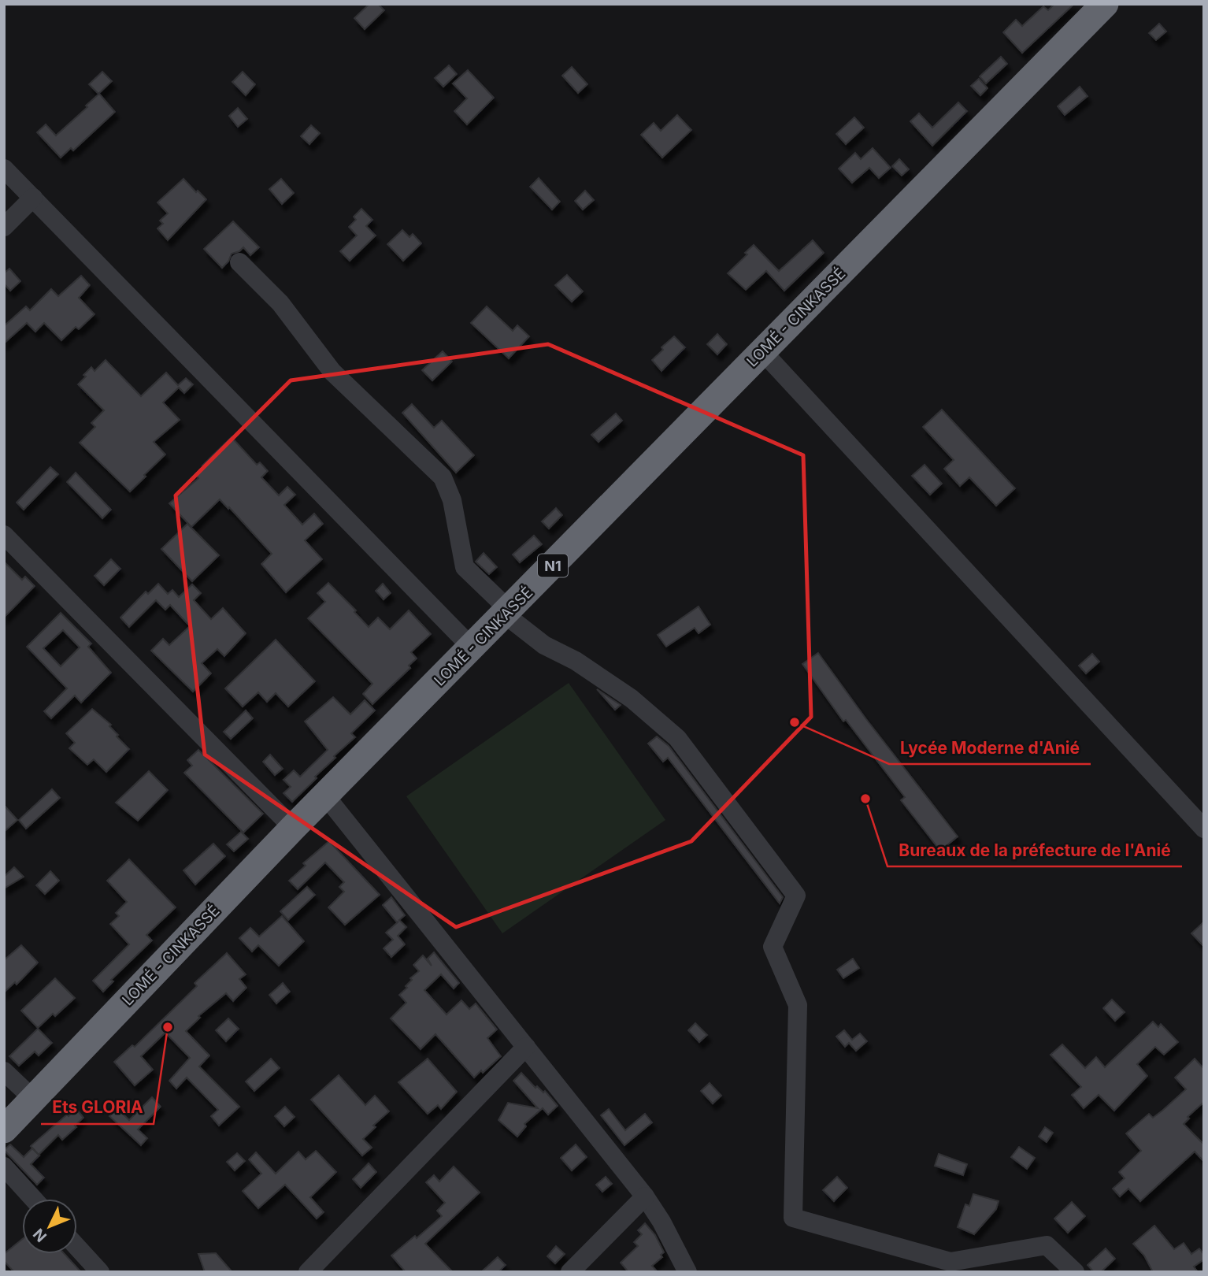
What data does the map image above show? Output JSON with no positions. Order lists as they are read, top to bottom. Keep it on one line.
{"streets":{"highway":["LOMÉ - CINKASSÉ","N1"]},"places":["Lycée Moderne d'Anié","Bureaux de la préfecture de l'Anié","Ets GLORIA"],"north":"bottom left"}
